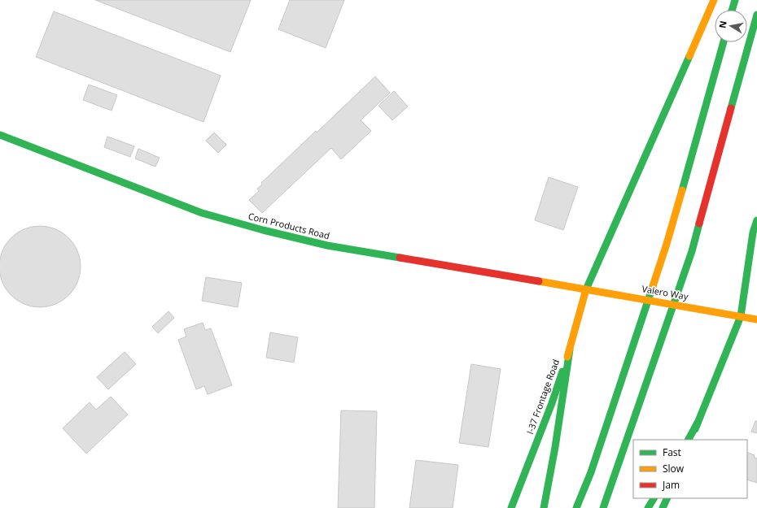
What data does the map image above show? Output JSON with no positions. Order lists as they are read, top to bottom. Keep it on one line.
{"streets":{"main road":["Corn Products Road","Valero Way","I-37 Frontage Road"]},"crossings":[["Corn Products Road","Valero Way"],["Corn Products Road","I-37 Frontage Road"],["Valero Way","I-37 Frontage Road"]],"legend":["Fast","Slow","Jam"],"north":"left"}
